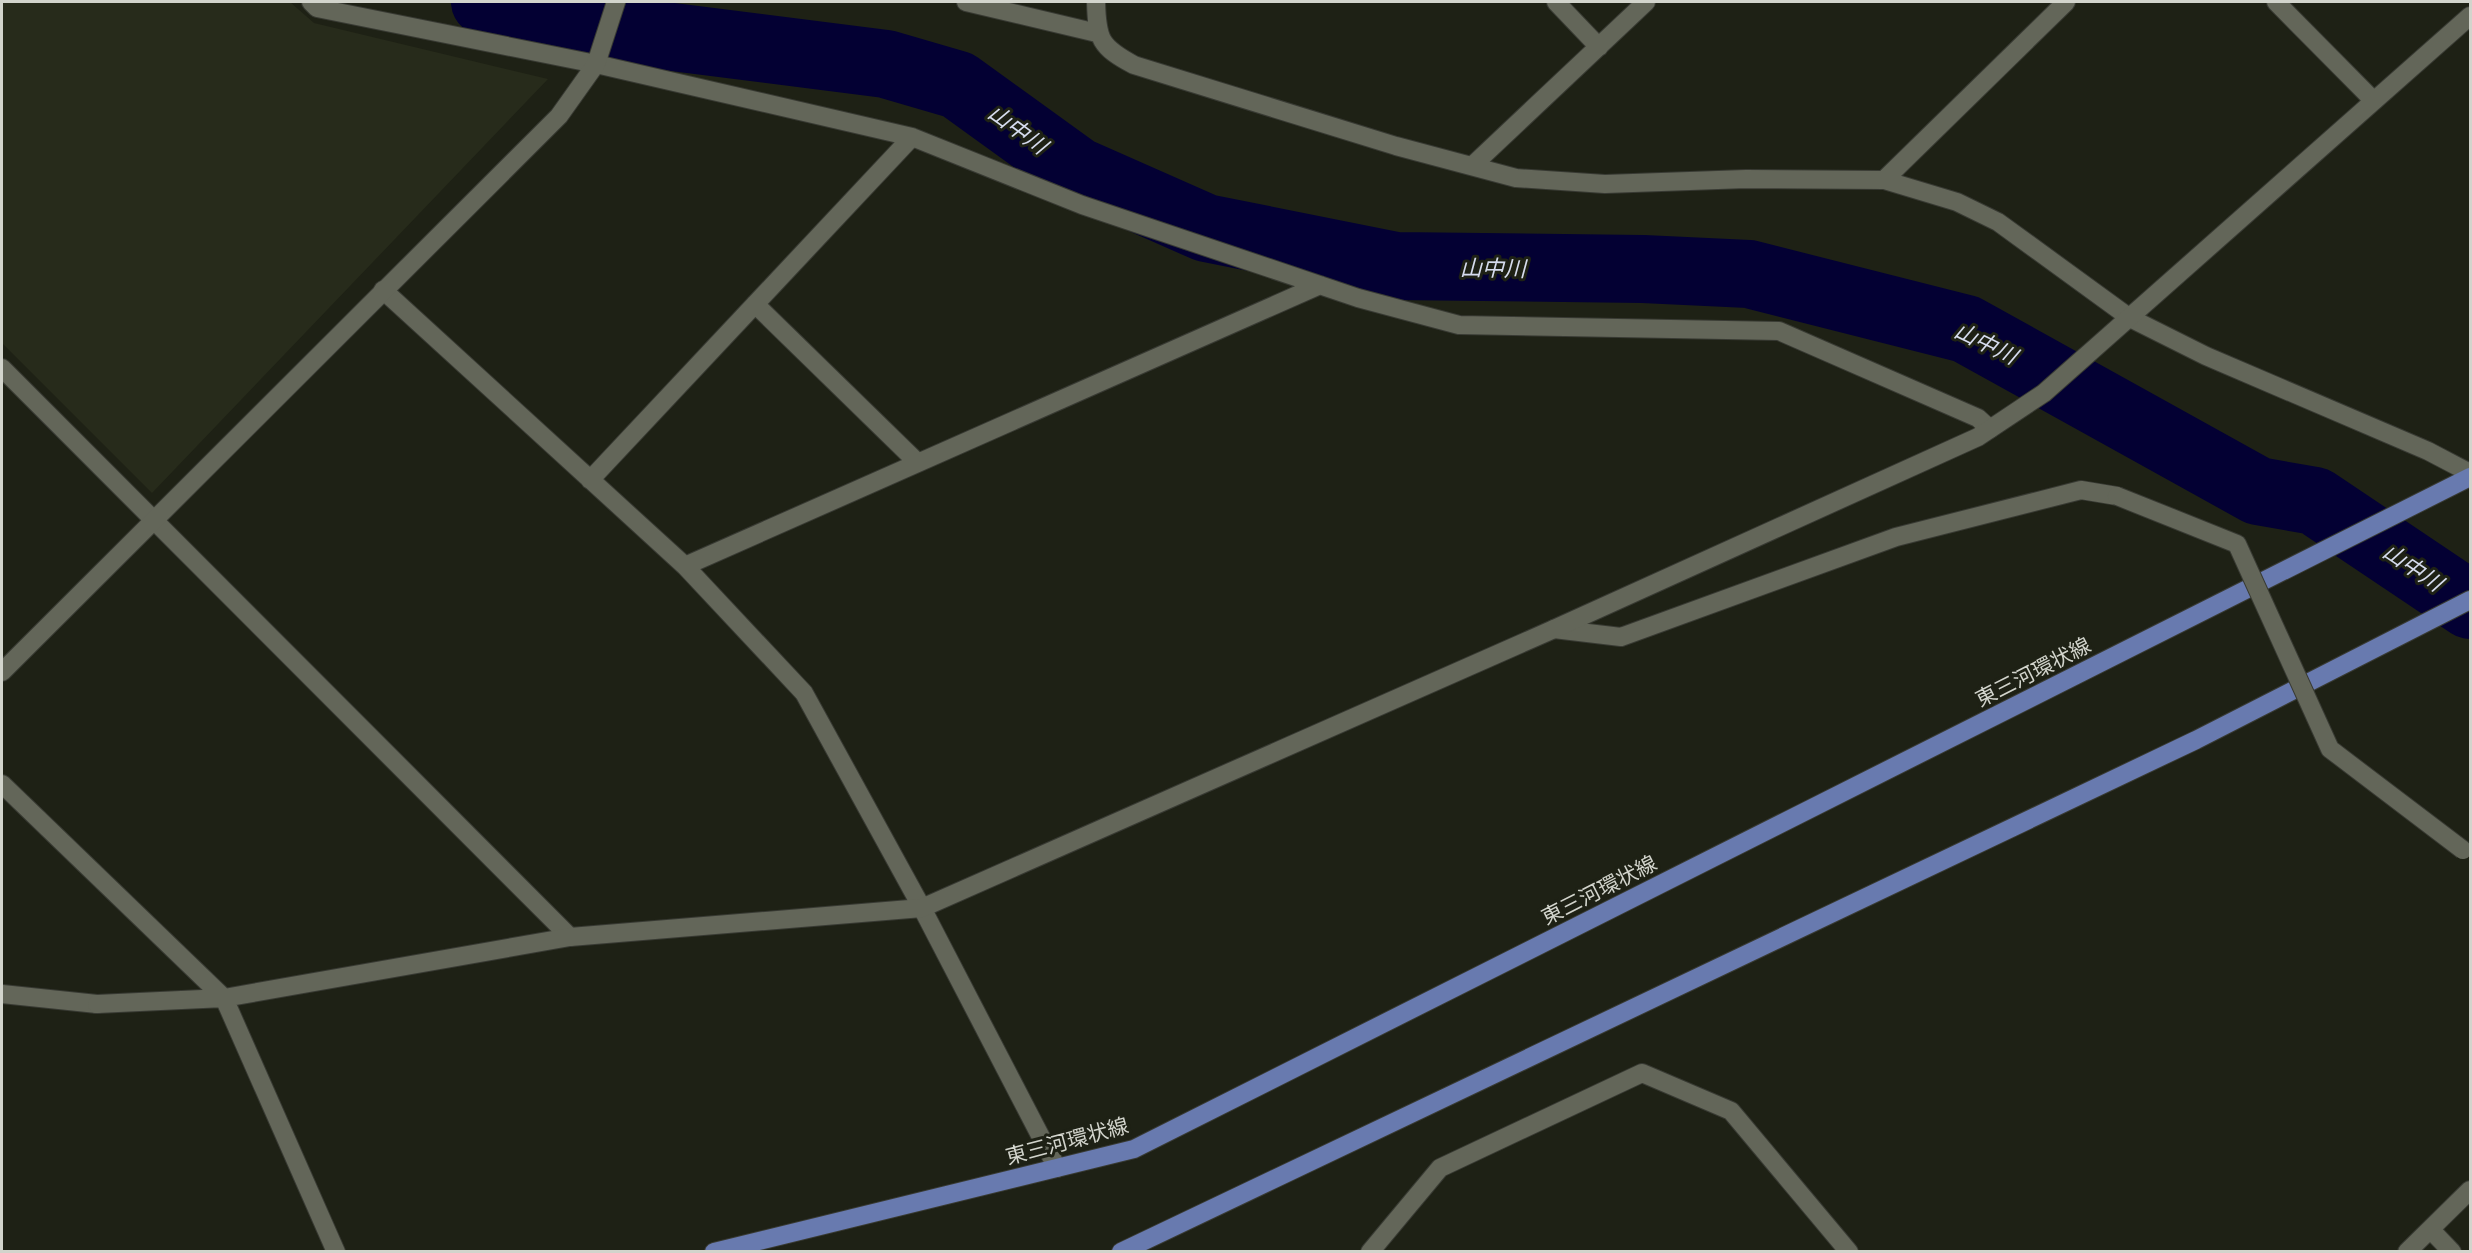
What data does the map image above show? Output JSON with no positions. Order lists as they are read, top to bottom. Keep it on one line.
{"streets":{"main road":["東三河環状線"]},"water":["山中川"]}
